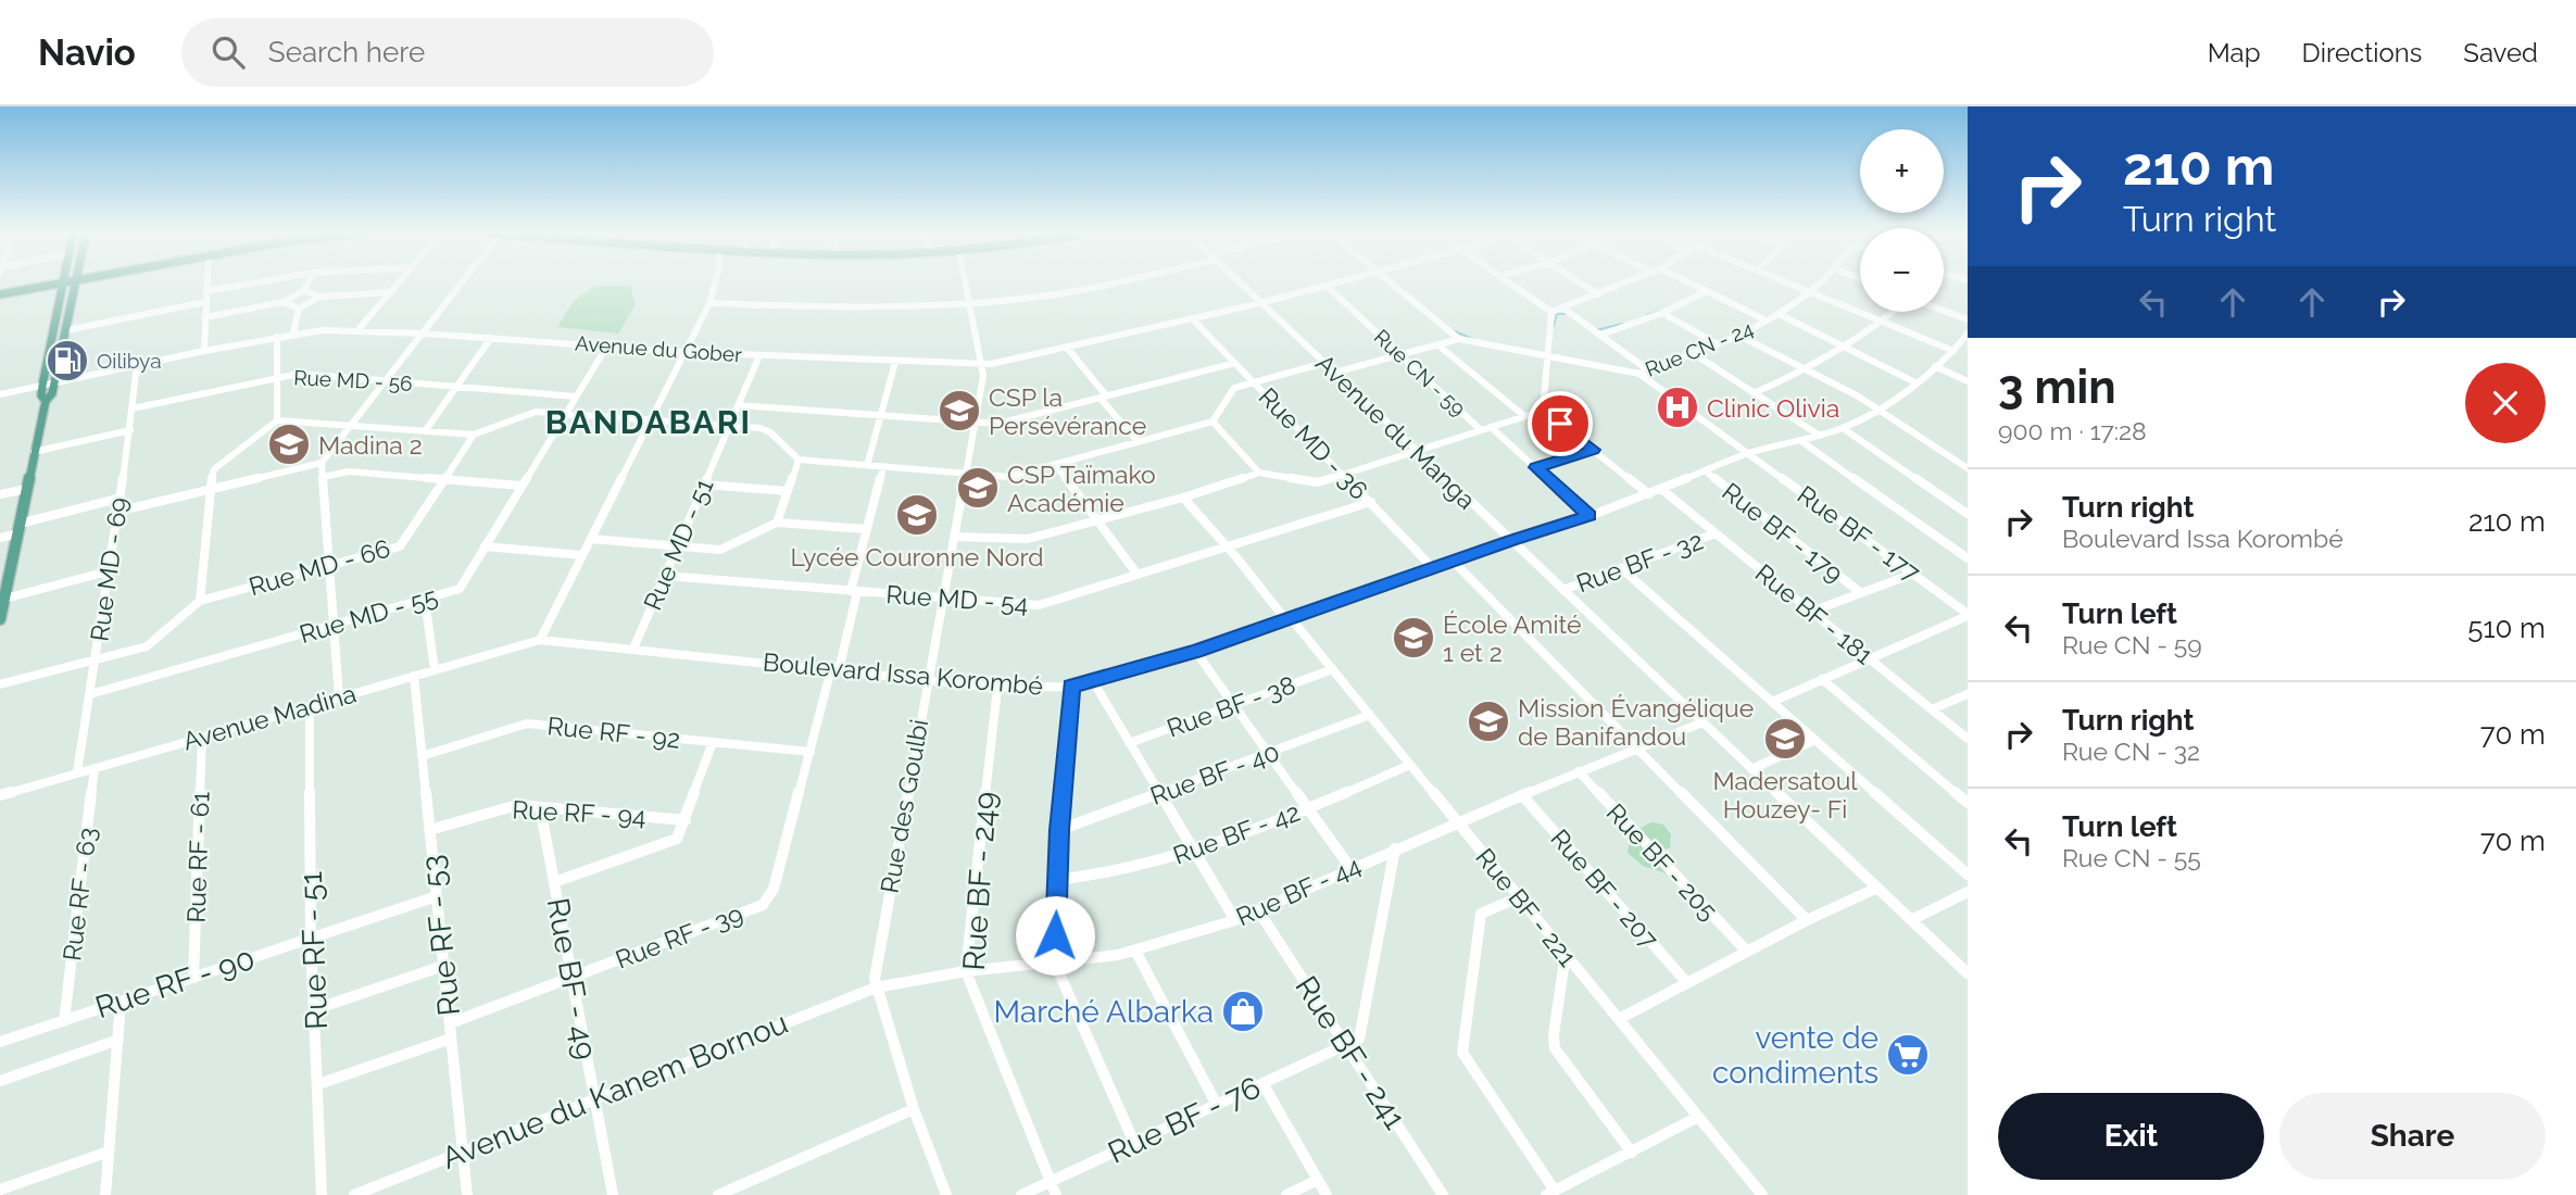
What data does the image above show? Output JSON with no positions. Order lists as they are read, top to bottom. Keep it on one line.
{"streets":{"street":["Avenue du Gober","Rue CN - 24","Rue CN - 59","Rue MD - 56","Avenue du Manga","Rue MD - 36","Rue BF - 179","Rue BF - 177","Rue MD - 51","Rue BF - 32","Rue MD - 66","Rue MD - 69","Rue MD - 54","Rue BF - 181","Rue MD - 55","Boulevard Issa Korombé","Rue BF - 38","Avenue Madina","Rue RF - 92","Rue BF - 40","Rue des Goulbi","Rue RF - 94","Rue BF - 42","Rue RF - 61","Rue BF - 205","Rue BF - 249","Rue BF - 207","Rue BF - 44","Rue RF - 63","Rue BF - 221","Rue RF - 53","Rue RF - 39","Rue RF - 51","Rue BF - 49","Rue RF - 90","Rue BF - 241","Avenue du Kanem Bornou","Rue BF - 76"]},"crossings":[["Avenue du Gober","Rue CN - 59"],["Avenue du Gober","Avenue du Manga"],["Avenue du Gober","Rue MD - 36"],["Avenue du Gober","Rue MD - 51"],["Avenue du Gober","Rue MD - 69"],["Avenue du Gober","Rue MD - 55"],["Avenue du Gober","Rue des Goulbi"],["Rue CN - 24","Rue BF - 177"],["Rue CN - 59","Boulevard Issa Korombé"],["Rue MD - 56","Rue MD - 69"],["Rue MD - 56","Rue MD - 55"],["Avenue du Manga","Rue BF - 32"],["Avenue du Manga","Boulevard Issa Korombé"],["Avenue du Manga","Rue BF - 44"],["Rue MD - 36","Rue MD - 54"],["Rue MD - 36","Boulevard Issa Korombé"],["Rue BF - 179","Boulevard Issa Korombé"],["Rue BF - 177","Boulevard Issa Korombé"],["Rue MD - 51","Rue MD - 54"],["Rue MD - 51","Boulevard Issa Korombé"],["Rue BF - 32","Rue BF - 181"],["Rue MD - 69","Rue MD - 55"],["Rue MD - 69","Avenue Madina"],["Rue MD - 54","Rue des Goulbi"],["Rue MD - 54","Rue BF - 221"],["Rue MD - 54","Rue RF - 39"],["Rue BF - 181","Boulevard Issa Korombé"],["Boulevard Issa Korombé","Avenue Madina"],["Boulevard Issa Korombé","Rue des Goulbi"],["Boulevard Issa Korombé","Rue BF - 249"],["Boulevard Issa Korombé","Rue BF - 221"],["Boulevard Issa Korombé","Rue RF - 39"],["Rue BF - 38","Rue BF - 221"],["Avenue Madina","Rue RF - 61"],["Avenue Madina","Rue RF - 63"],["Avenue Madina","Rue RF - 53"],["Avenue Madina","Rue RF - 51"],["Rue RF - 92","Rue RF - 53"],["Rue RF - 92","Rue RF - 39"],["Rue BF - 40","Rue BF - 221"],["Rue des Goulbi","Rue BF - 44"],["Rue des Goulbi","Avenue du Kanem Bornou"],["Rue RF - 94","Rue RF - 53"],["Rue RF - 94","Rue BF - 49"],["Rue BF - 42","Rue BF - 221"],["Rue RF - 61","Rue RF - 90"],["Rue BF - 205","Rue BF - 44"],["Rue BF - 249","Rue BF - 44"],["Rue BF - 249","Rue BF - 76"],["Rue BF - 207","Rue BF - 44"],["Rue BF - 44","Rue BF - 221"],["Rue BF - 44","Rue BF - 241"],["Rue BF - 44","Avenue du Kanem Bornou"],["Rue RF - 63","Rue RF - 90"],["Rue RF - 53","Rue RF - 39"],["Rue RF - 53","Rue RF - 90"],["Rue RF - 53","Avenue du Kanem Bornou"],["Rue RF - 39","Rue BF - 49"],["Rue RF - 51","Rue RF - 90"],["Rue BF - 49","Avenue du Kanem Bornou"],["Rue BF - 241","Rue BF - 76"]],"districts":["BANDABARI"],"places":{"fuel station":["Oilibya"],"hospital":["Clinic Olivia"],"school or university":["CSP la Persévérance","Madina 2","CSP Taïmako Académie","Lycée Couronne Nord","École Amité 1 et 2","Mission Évangélique de Banifandou","Madersatoul Houzey- Fi"],"shop":["Marché Albarka"],"supermarket":["vente de condiments"]},"page":{"header":"Navio","search":"Search here","nav":["Map","Directions","Saved"],"turn":["210 m","Turn right"],"map_buttons":["+","−"],"heading":["3 min","900 m · 17:28"],"list":[{"name":"Turn right","note":"Boulevard Issa Korombé","value":"210 m"},{"name":"Turn left","note":"Rue CN - 59","value":"510 m"},{"name":"Turn right","note":"Rue CN - 32","value":"70 m"},{"name":"Turn left","note":"Rue CN - 55","value":"70 m"}],"buttons":["Exit","Share"]}}
